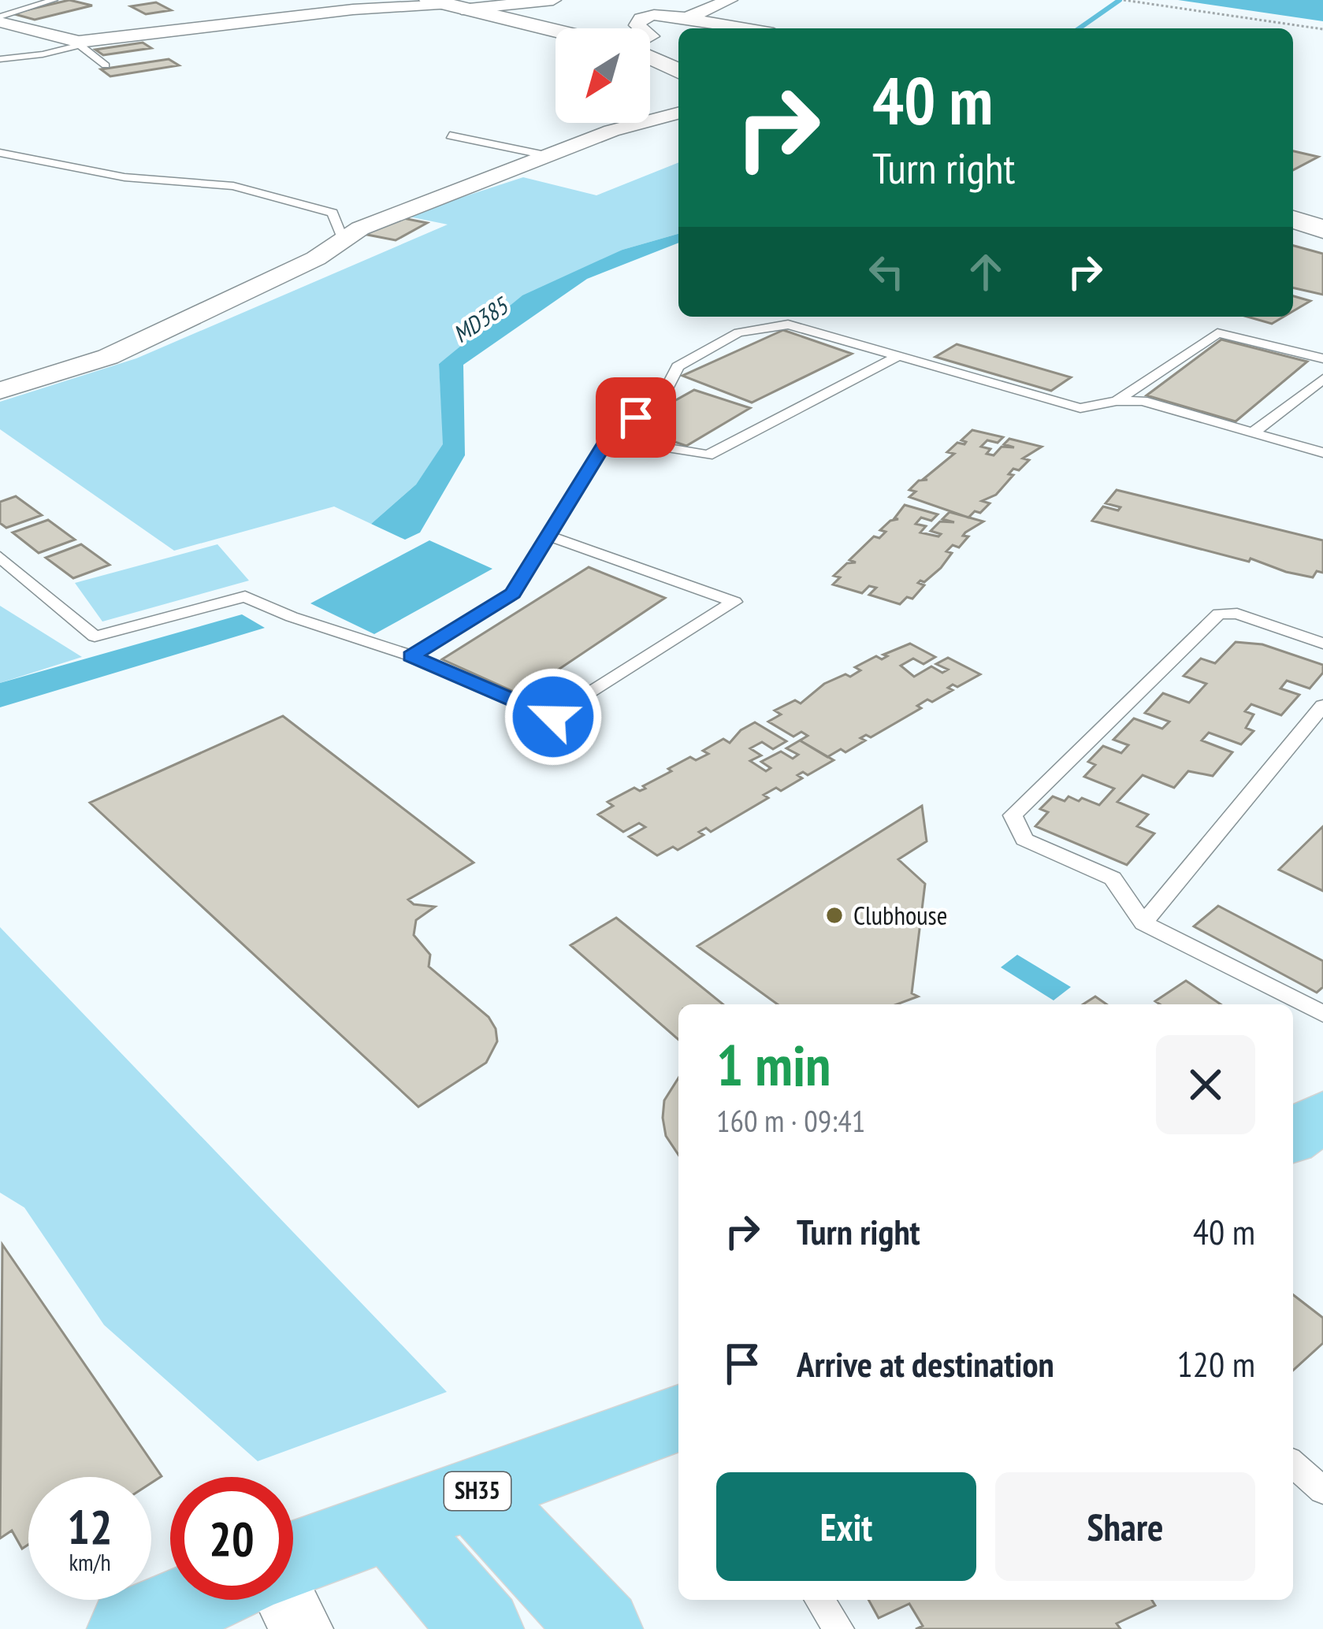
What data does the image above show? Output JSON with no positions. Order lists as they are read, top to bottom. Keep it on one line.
{"streets":{"main road":["SH35"]},"water":["MD385"],"places":["Clubhouse"],"north":"bottom left","page":{"turn":["40 m","Turn right"],"heading":["1 min","160 m · 09:41"],"list":[{"name":"Turn right","value":"40 m"},{"name":"Arrive at destination","value":"120 m"}],"buttons":["Exit","Share"],"speed":"12 km/h","limit":"20"}}
